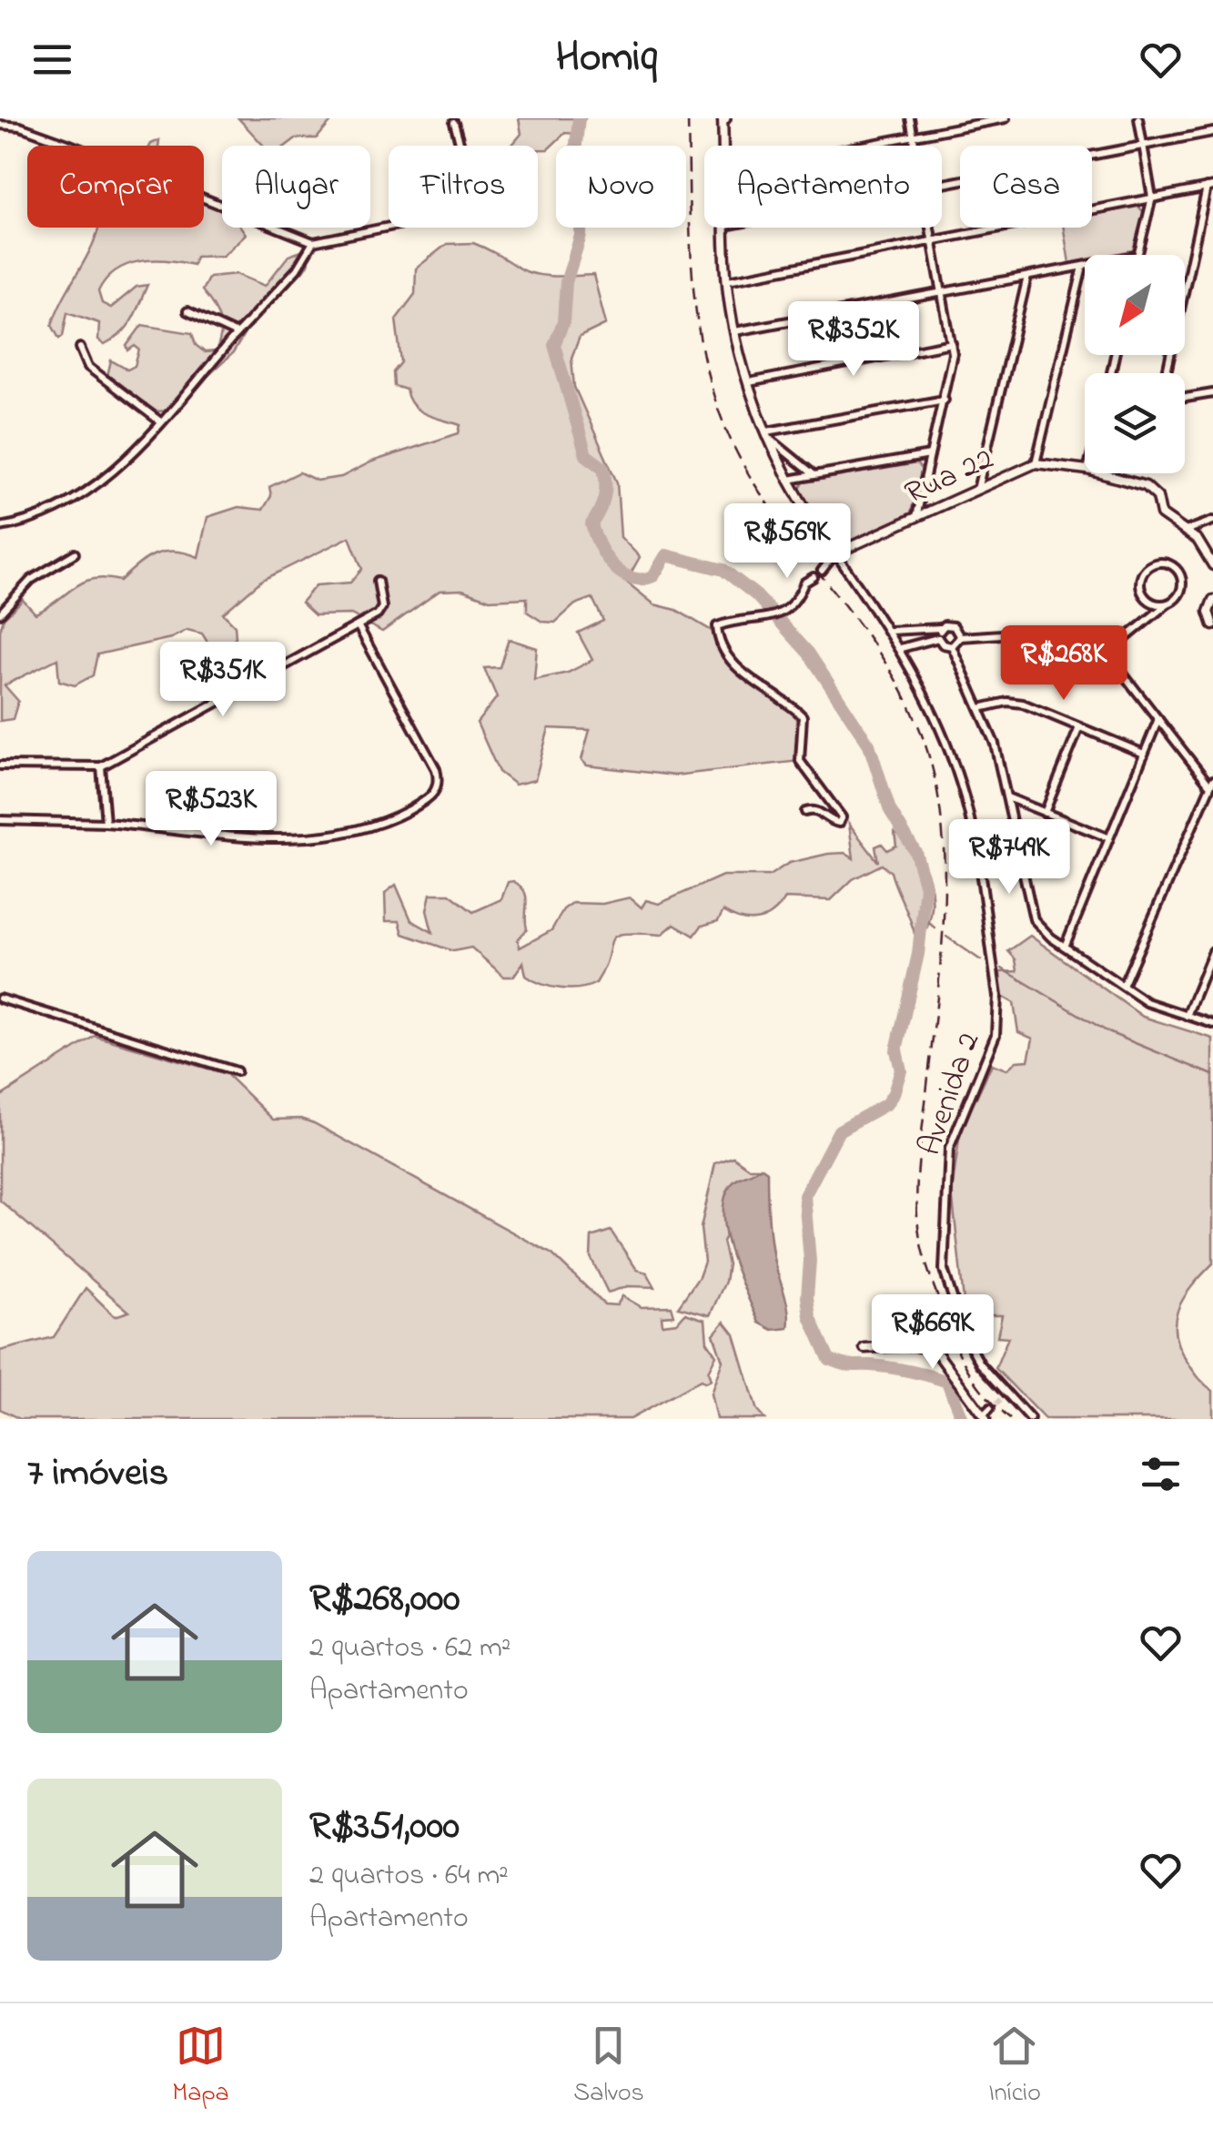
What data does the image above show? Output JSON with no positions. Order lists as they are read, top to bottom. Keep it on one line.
{"streets":{"street":["Rua 22","Avenida 2"]},"crossings":[["Rua 22","Avenida 2"]],"north":"bottom left","page":{"header":"Homiq","chip":["Comprar","Alugar","Filtros","Novo","Apartamento","Casa"],"price":["R$352K","R$569K","R$268K","R$351K","R$523K","R$749K","R$669K"],"heading":"7 imóveis","list":[{"name":"R$268,000","note":"2 quartos · 62 m² · Apartamento"},{"name":"R$351,000","note":"2 quartos · 64 m² · Apartamento"}],"tabs":["Mapa","Salvos","Início"]}}
